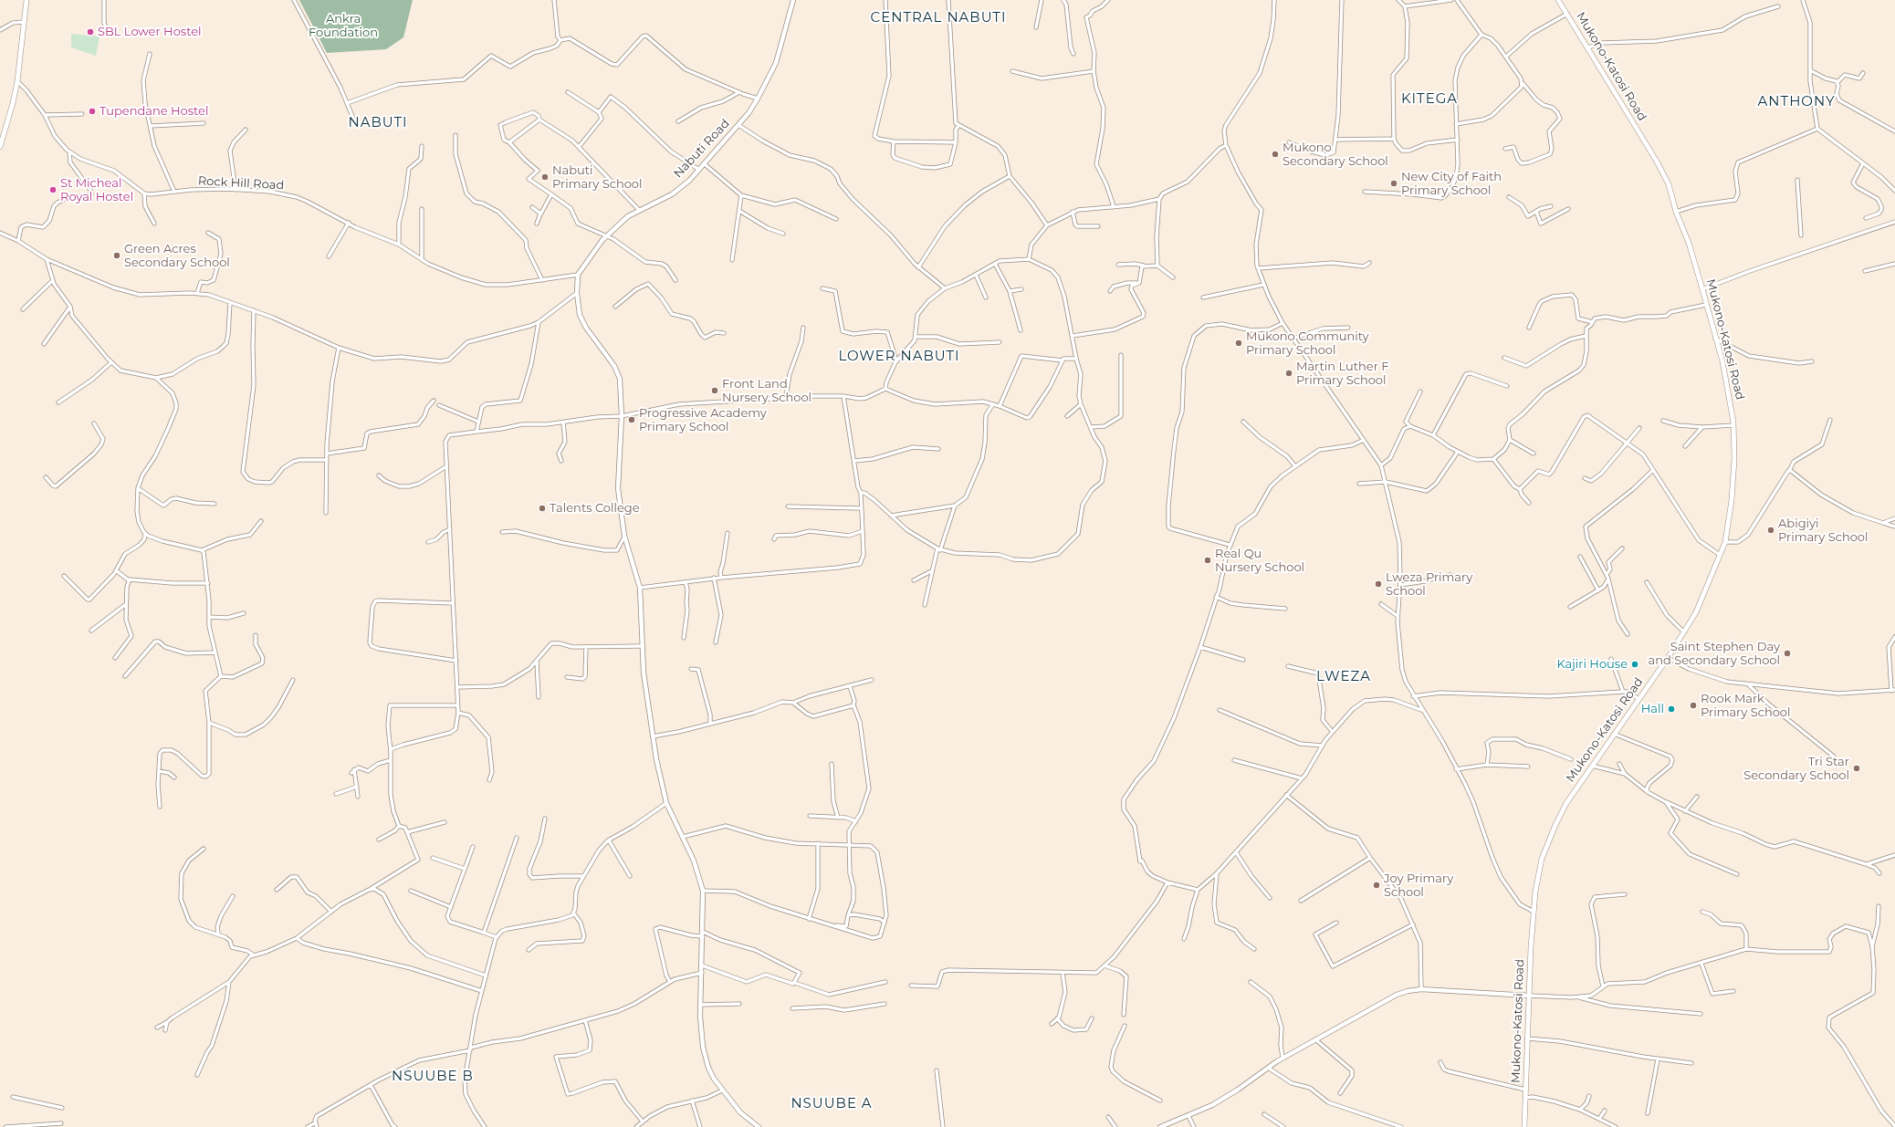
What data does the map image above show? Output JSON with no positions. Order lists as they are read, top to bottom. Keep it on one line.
{"streets":{"main road":["Mukono-Katosi Road"],"street":["Nabuti Road","Rock Hill Road"]},"crossings":[["Nabuti Road","Rock Hill Road"]],"districts":["CENTRAL NABUTI","KITEGA","ANTHONY","NABUTI","LOWER NABUTI","LWEZA","NSUUBE B","NSUUBE A"],"parks":["Ankra Foundation"],"places":["SBL Lower Hostel","Tupendane Hostel","Mukono Secondary School","Nabuti Primary School","New City of Faith Primary School","St Micheal Royal Hostel","Green Acres Secondary School","Mukono Community Primary School","Martin Luther F Primary School","Front Land Nursery School","Progressive Academy Primary School","Talents College","Abigiyi Primary School","Real Qu Nursery School","Lweza Primary School","Saint Stephen Day and Secondary School","Kajiri House","Rook Mark Primary School","Hall","Tri Star Secondary School","Joy Primary School"]}
